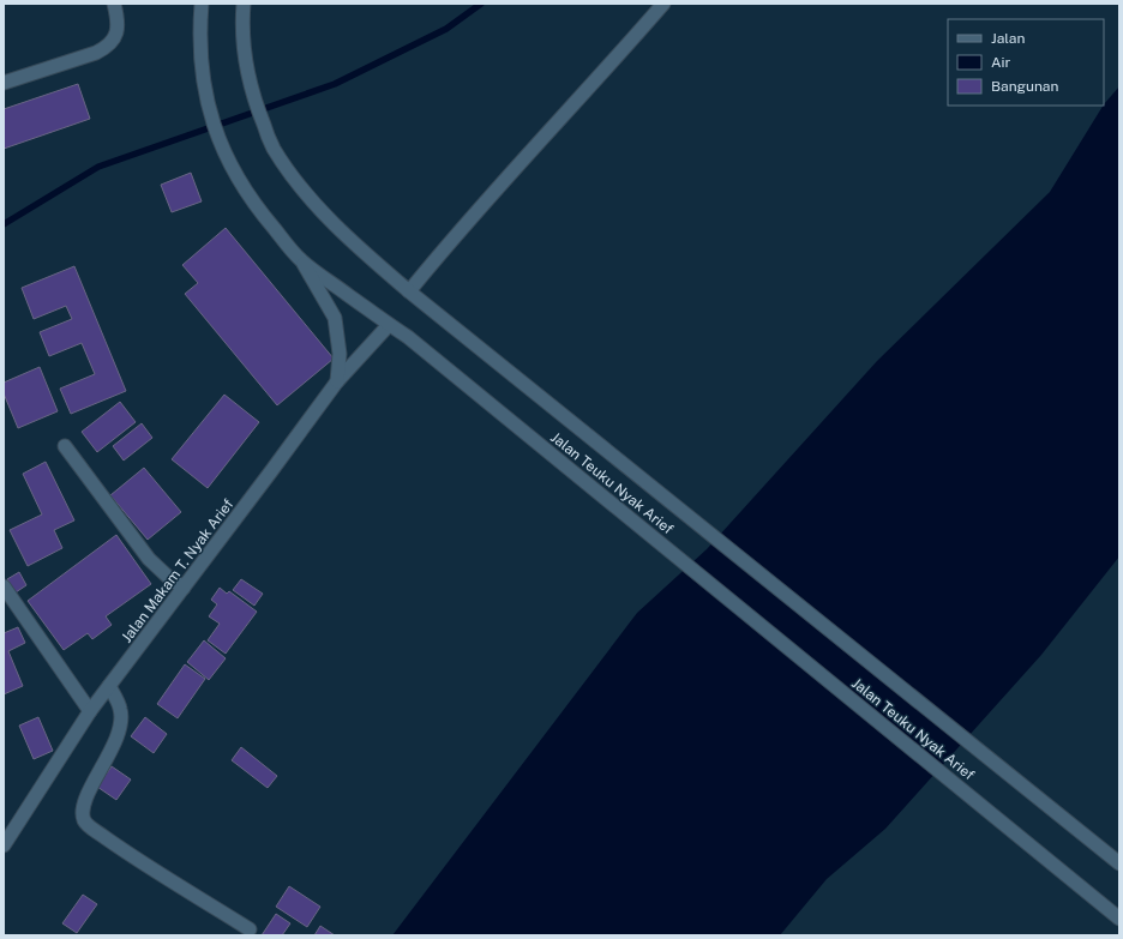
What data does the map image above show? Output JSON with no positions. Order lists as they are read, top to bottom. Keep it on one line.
{"streets":{"main road":["Jalan Teuku Nyak Arief","Jalan Makam T. Nyak Arief"]},"crossings":[["Jalan Teuku Nyak Arief","Jalan Makam T. Nyak Arief"]],"legend":["Jalan","Air","Bangunan"]}
